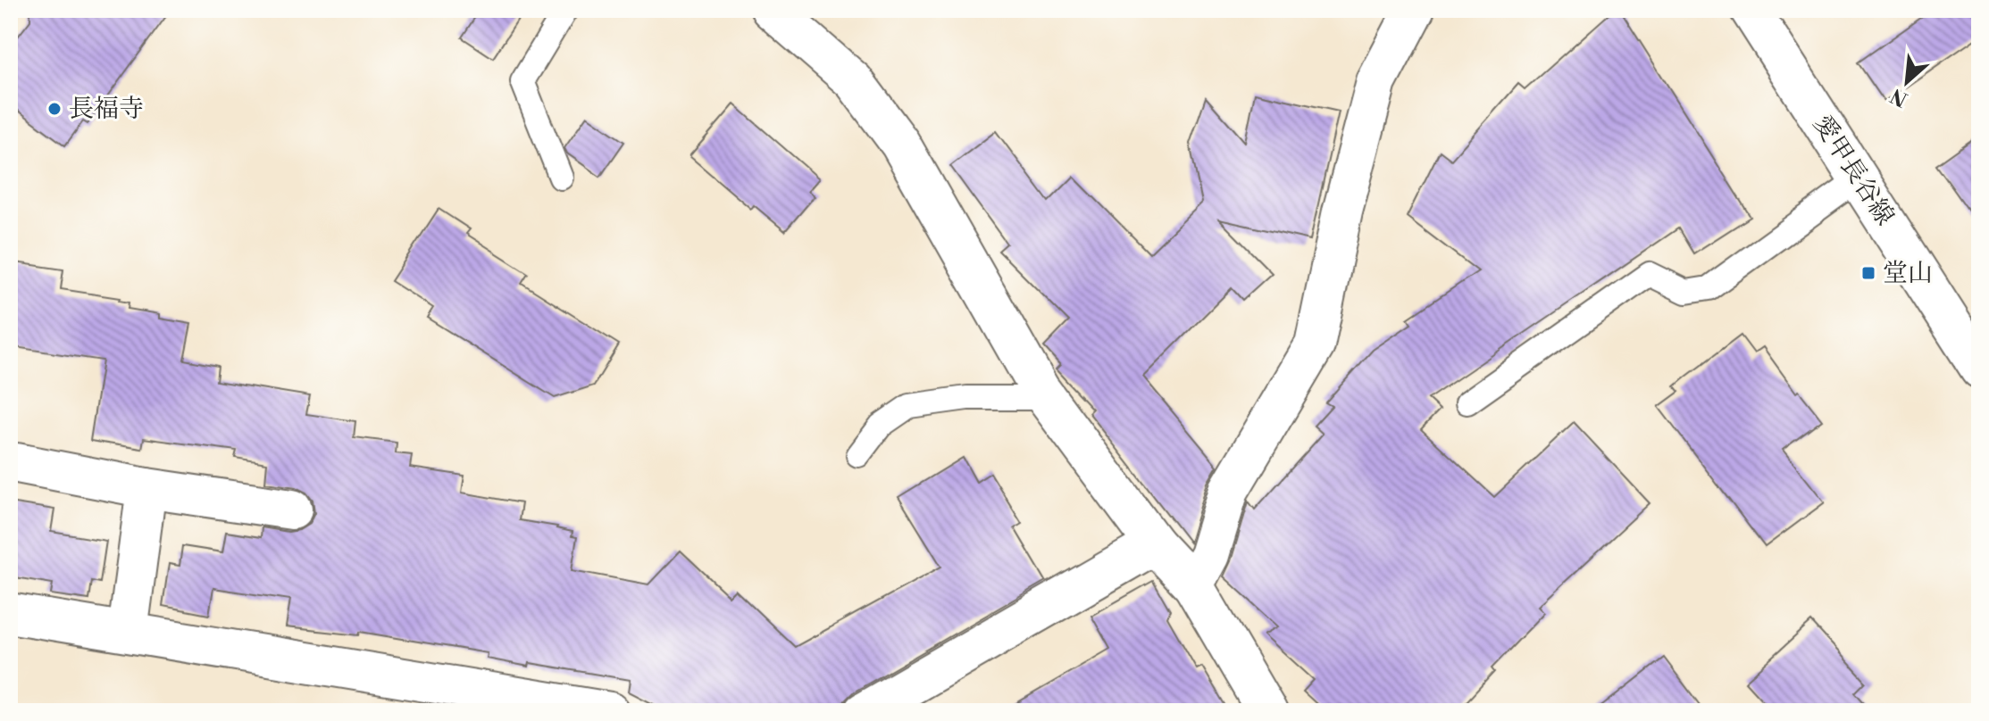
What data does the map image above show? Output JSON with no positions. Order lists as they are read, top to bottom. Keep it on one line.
{"streets":{"street":["愛甲長谷線"]},"places":{"other":["長福寺"],"transit":["堂山"]},"north":"bottom left"}
